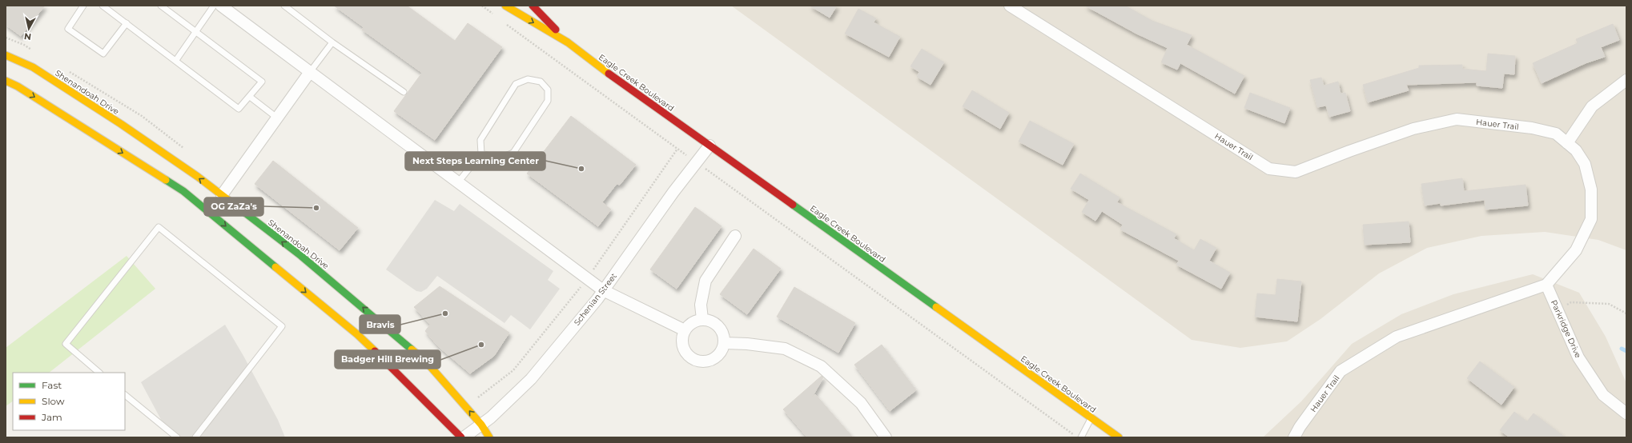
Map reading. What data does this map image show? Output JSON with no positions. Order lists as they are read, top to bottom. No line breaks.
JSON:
{"streets":{"street":["Eagle Creek Boulevard","Shenandoah Drive","Hauer Trail","Schenian Street","Parkridge Drive"]},"crossings":[["Eagle Creek Boulevard","Schenian Street"],["Shenandoah Drive","Schenian Street"],["Hauer Trail","Parkridge Drive"]],"places":["Next Steps Learning Center","OG ZaZa's","Bravis","Badger Hill Brewing"],"legend":["Fast","Slow","Jam"],"north":"bottom"}
